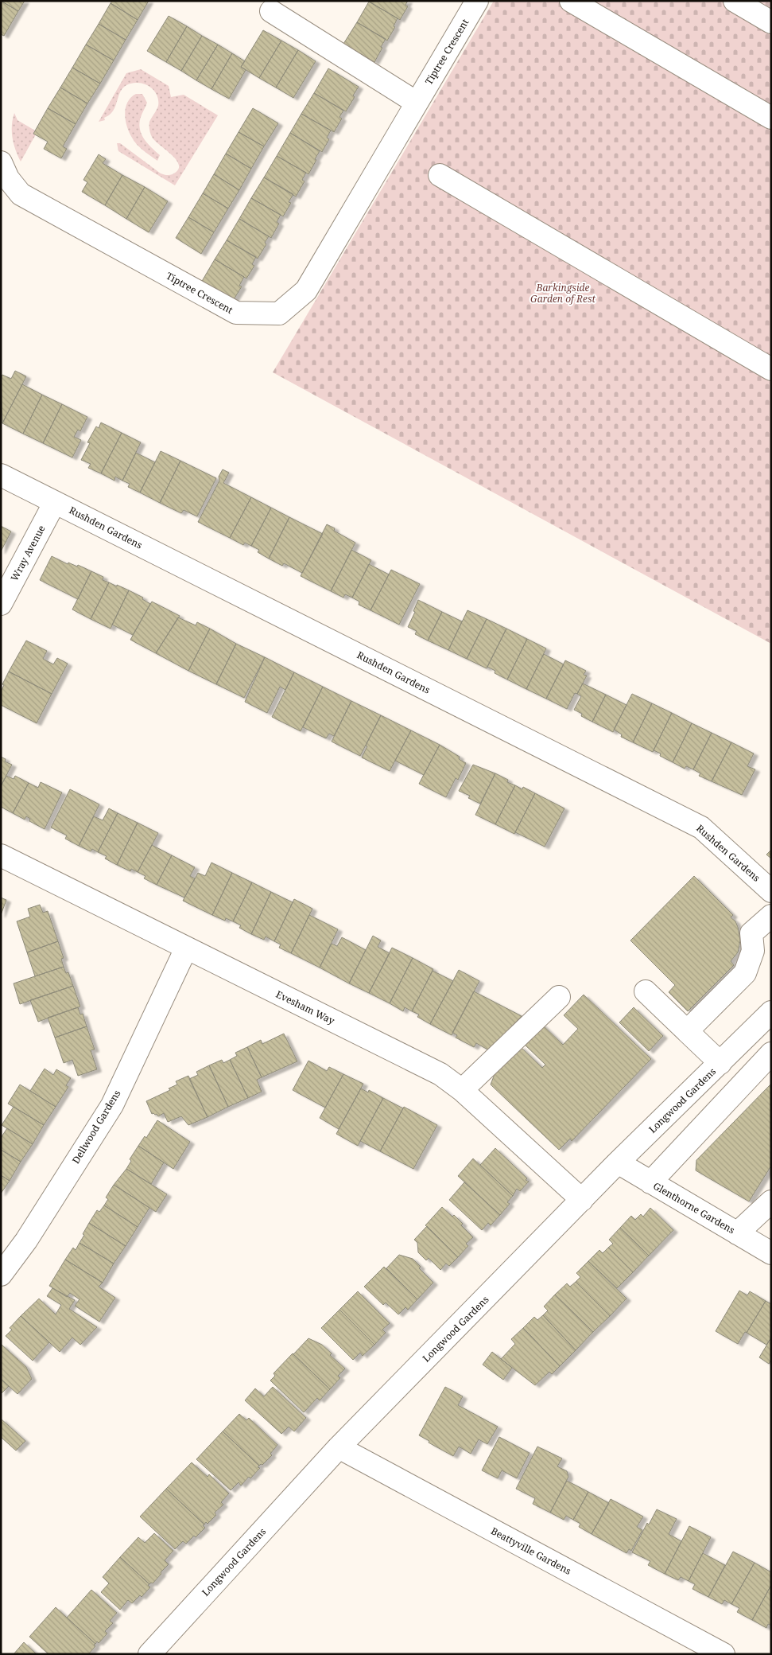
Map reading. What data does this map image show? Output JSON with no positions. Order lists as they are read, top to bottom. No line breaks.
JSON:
{"streets":{"street":["Tiptree Crescent","Rushden Gardens","Wray Avenue","Evesham Way","Longwood Gardens","Dellwood Gardens","Glenthorne Gardens","Beattyville Gardens"]},"crossings":[["Rushden Gardens","Wray Avenue"],["Evesham Way","Longwood Gardens"],["Evesham Way","Dellwood Gardens"],["Longwood Gardens","Glenthorne Gardens"],["Longwood Gardens","Beattyville Gardens"]],"parks":["Barkingside Garden of Rest"]}
